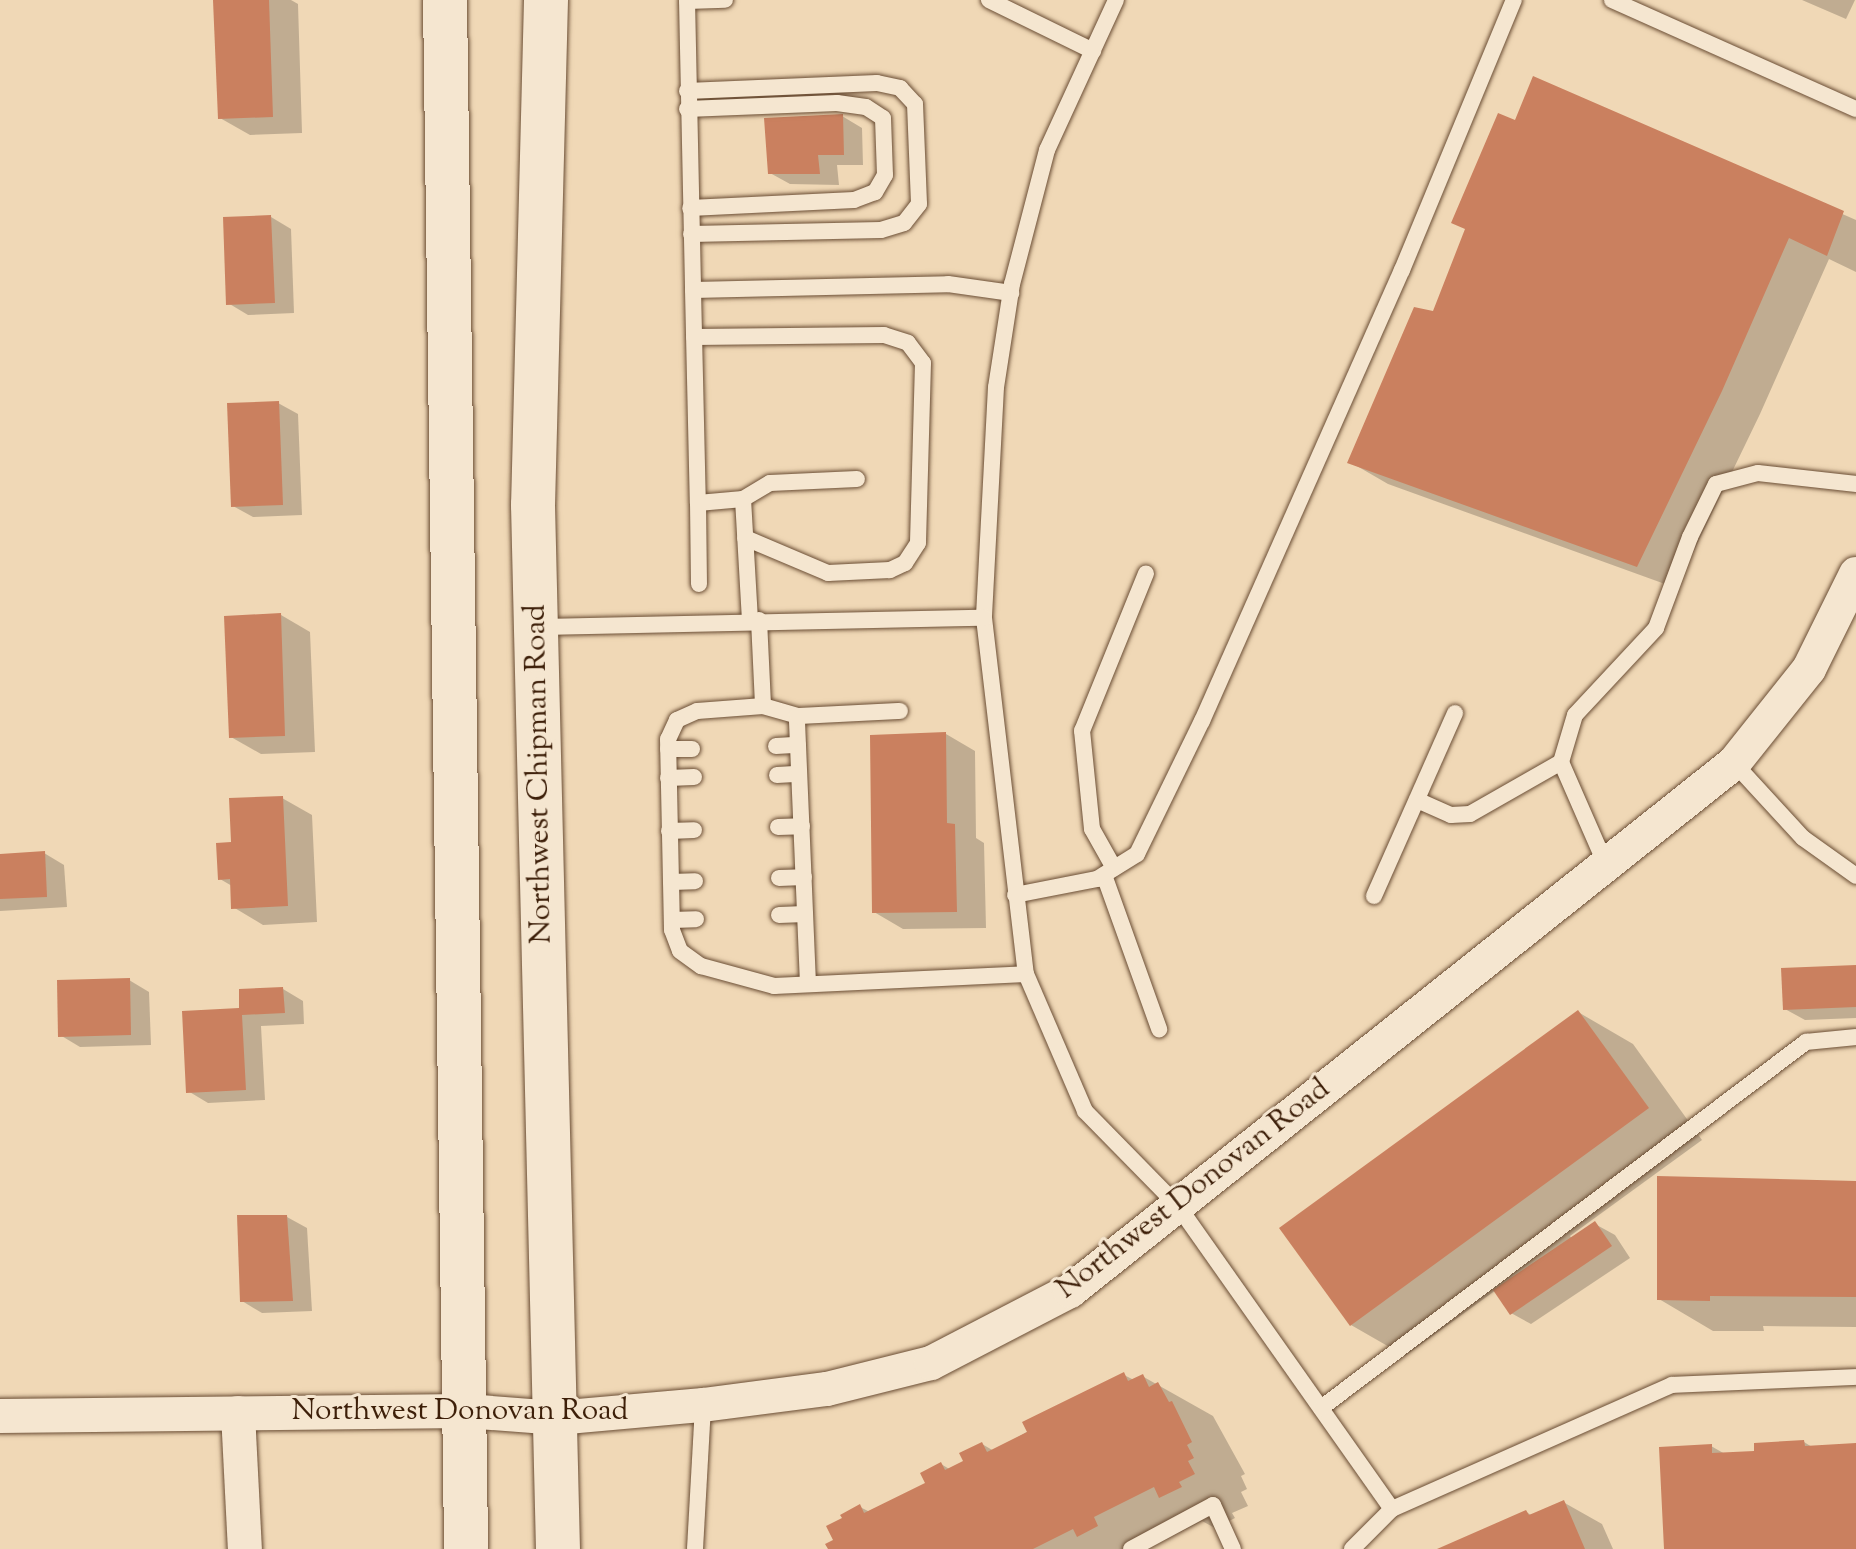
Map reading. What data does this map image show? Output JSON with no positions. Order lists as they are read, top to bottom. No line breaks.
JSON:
{"streets":{"main road":["Northwest Chipman Road"],"street":["Northwest Donovan Road"]},"crossings":[["Northwest Chipman Road","Northwest Donovan Road"]]}
